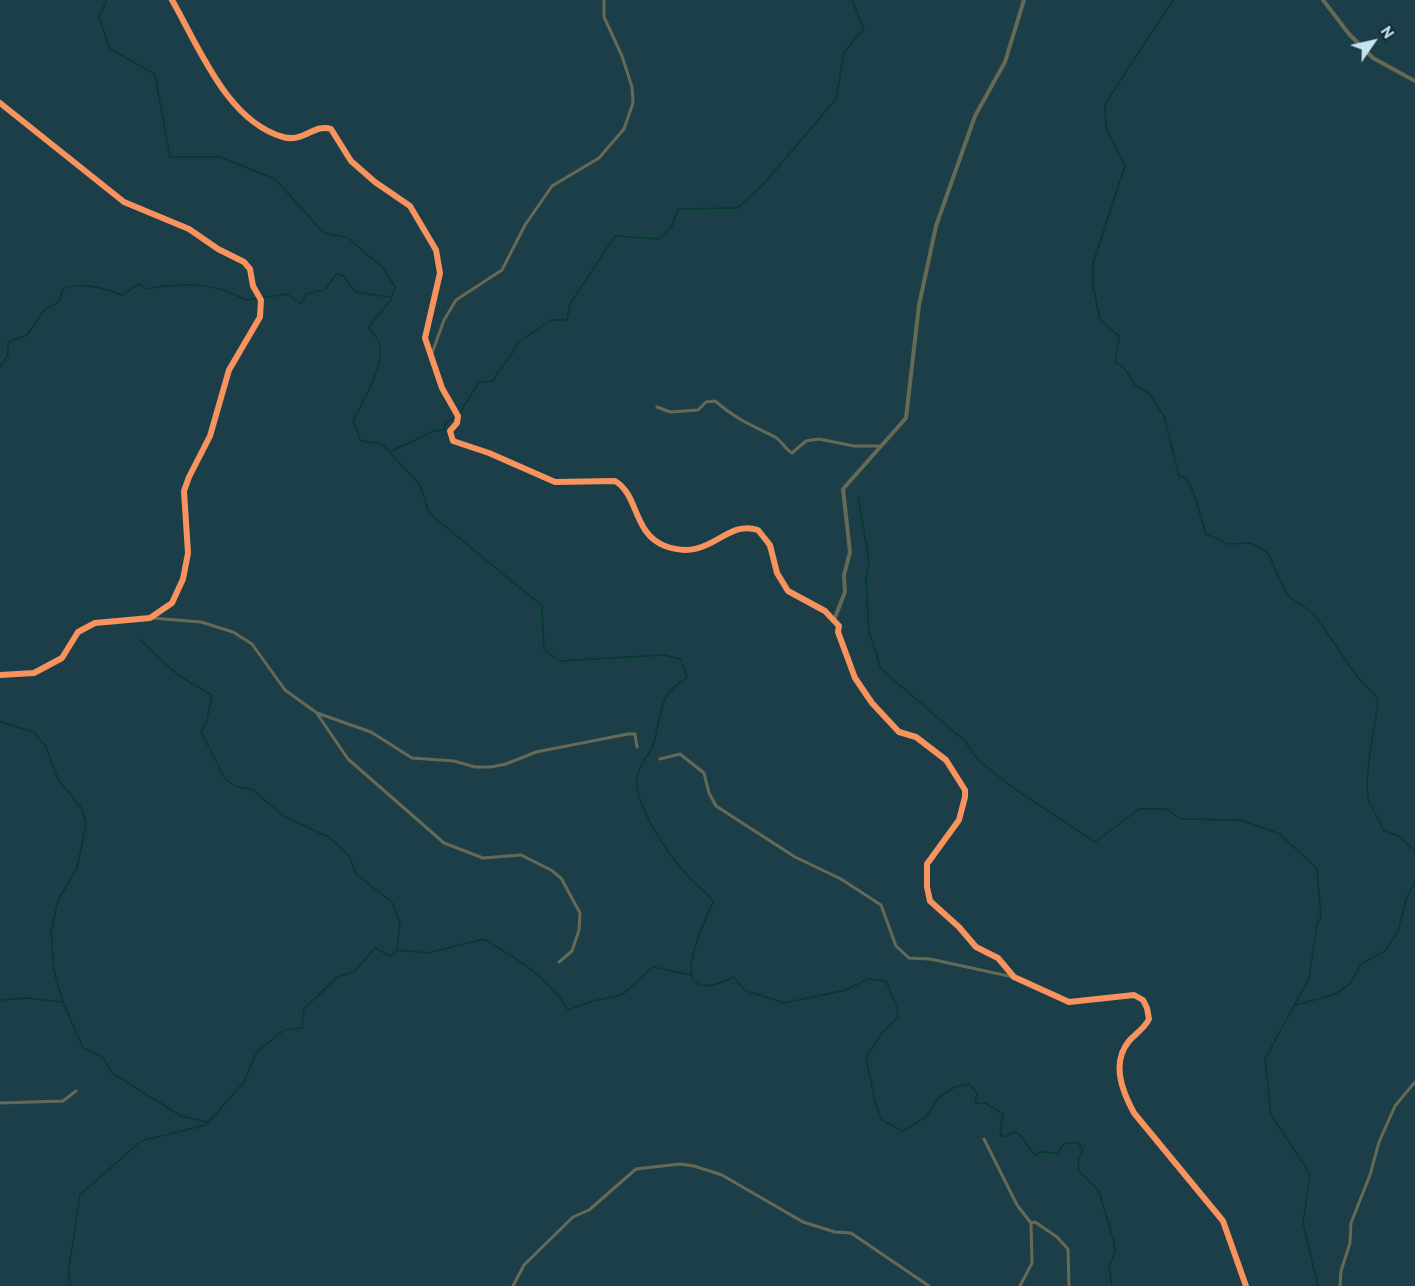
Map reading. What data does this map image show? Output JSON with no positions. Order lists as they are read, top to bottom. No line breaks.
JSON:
{"north":"top right"}
